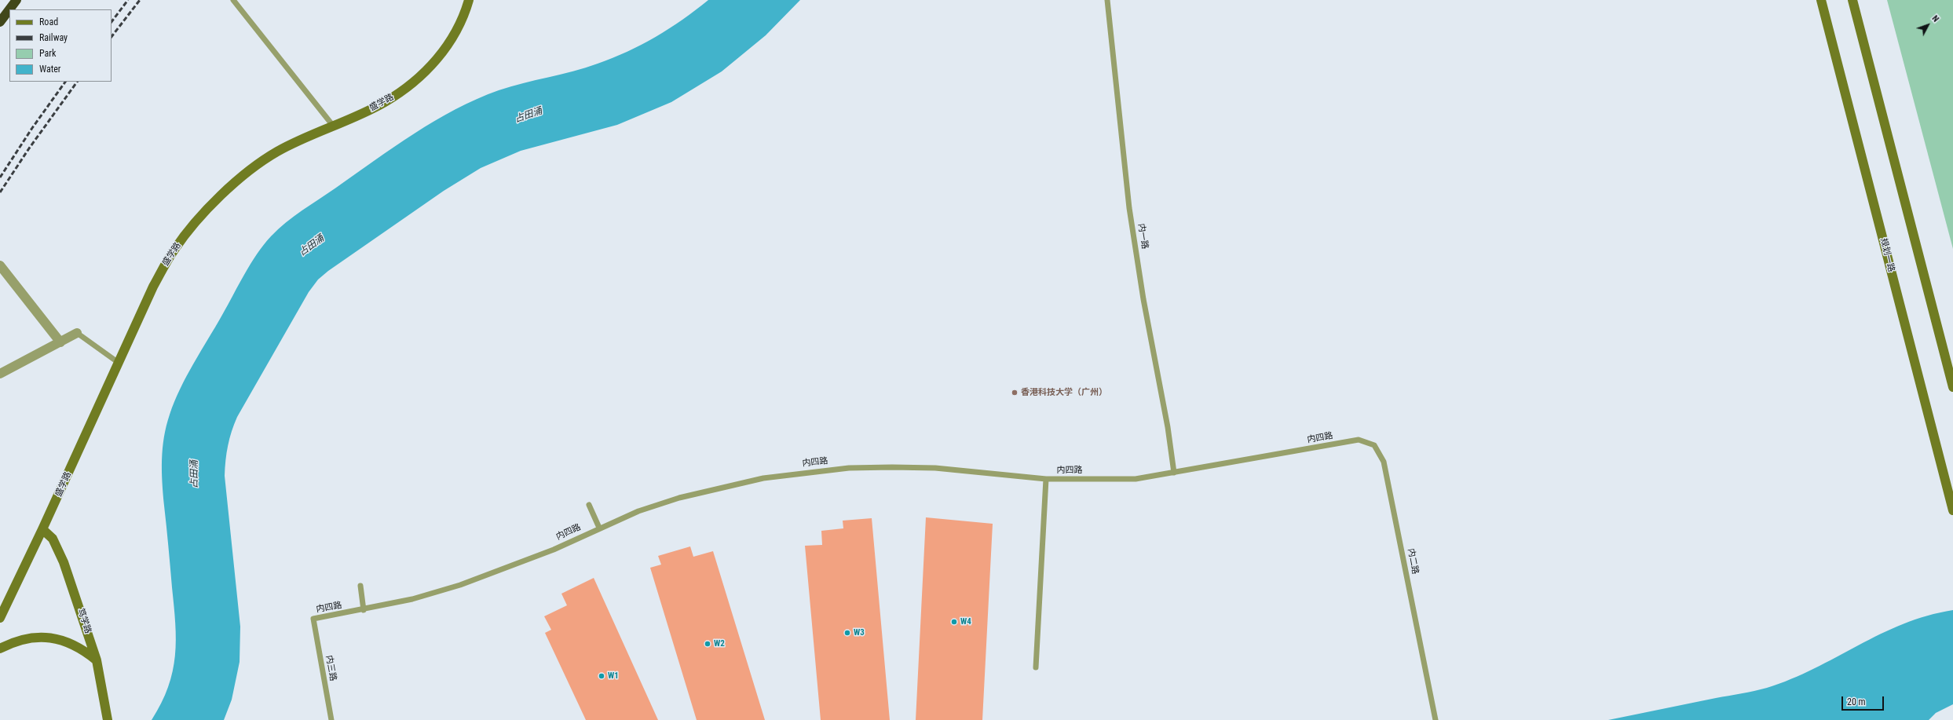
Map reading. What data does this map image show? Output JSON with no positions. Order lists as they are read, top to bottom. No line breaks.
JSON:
{"streets":{"street":["盛学路","规划一路","笃学路"],"lane":["内一路","内四路","内二路","内三路"]},"crossings":[["盛学路","笃学路"],["内一路","内四路"],["内四路","内二路"],["内四路","内三路"]],"water":["占田涌"],"places":["香港科技大学（广州）","W4","W3","W2","W1"],"legend":["Road","Railway","Park","Water"],"scale_bar":"20 m","north":"top right"}
